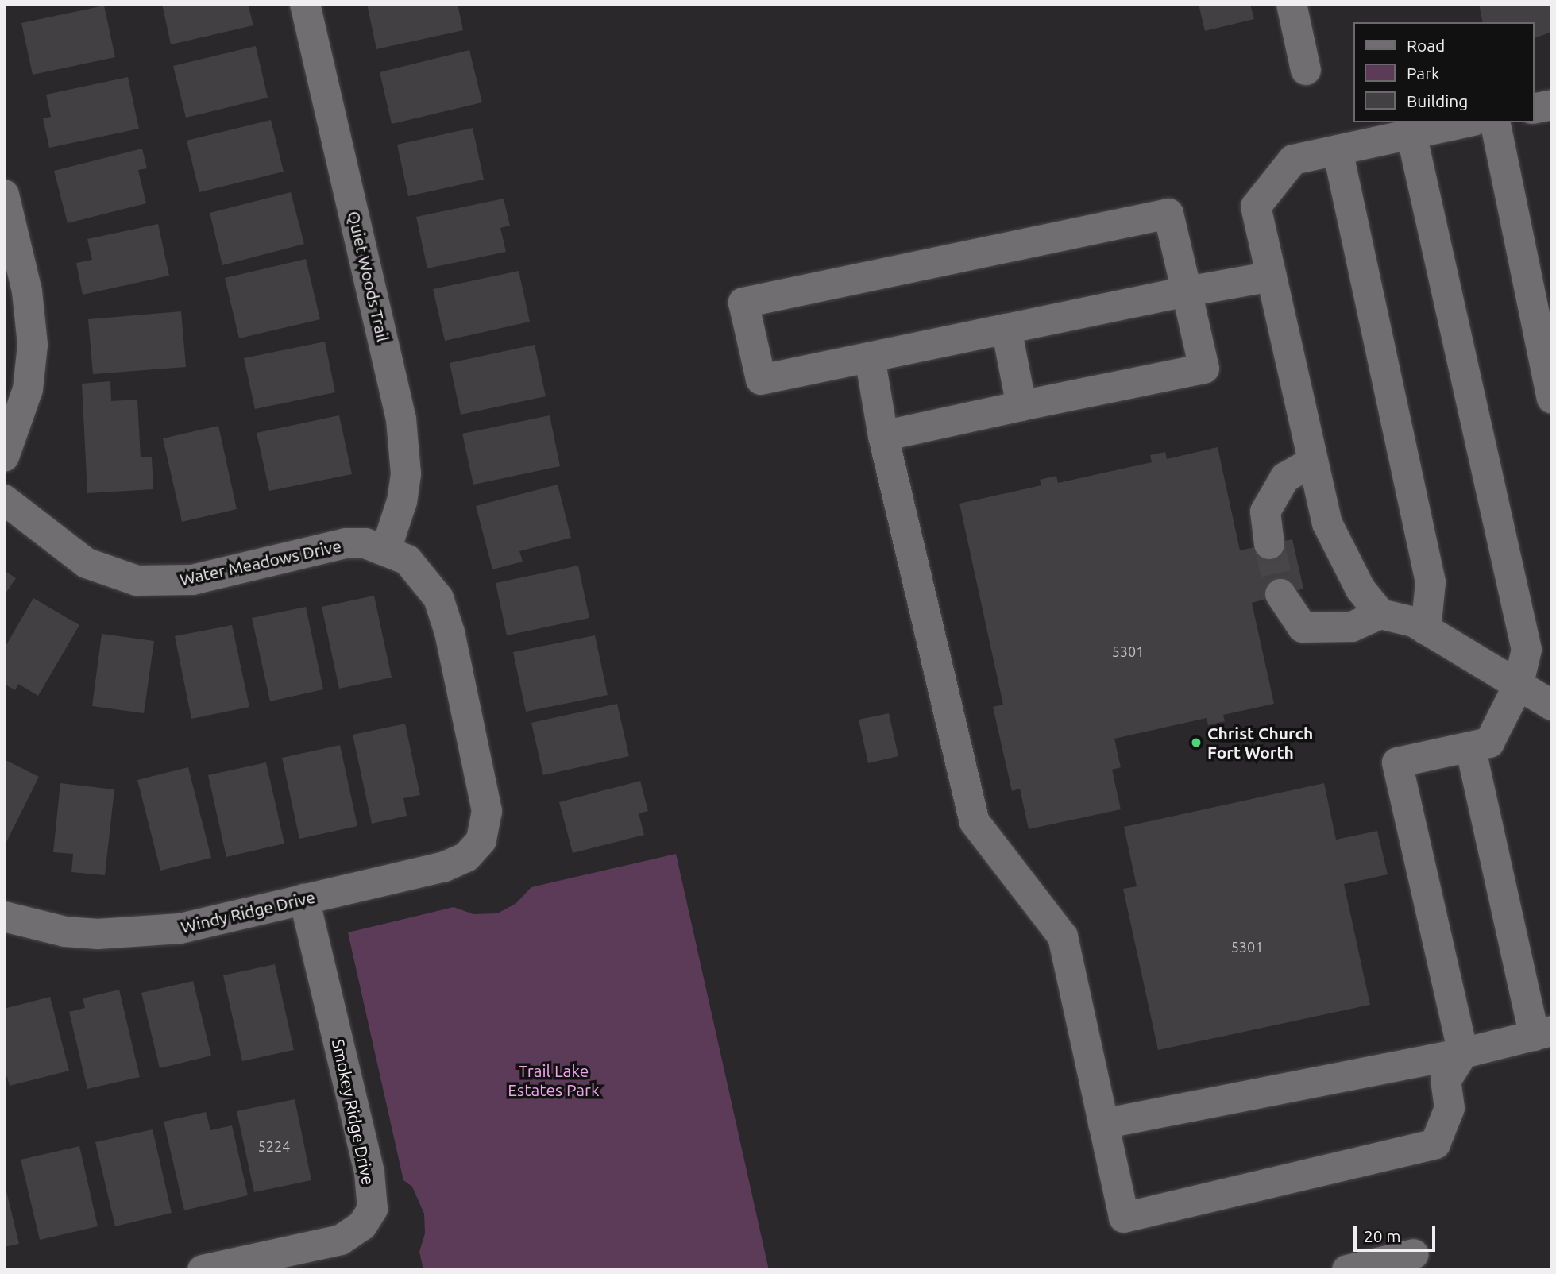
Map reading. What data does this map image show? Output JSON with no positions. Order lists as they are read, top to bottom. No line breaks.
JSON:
{"streets":{"street":["Quiet Woods Trail","Water Meadows Drive","Windy Ridge Drive","Smokey Ridge Drive"]},"crossings":[["Quiet Woods Trail","Water Meadows Drive"],["Water Meadows Drive","Windy Ridge Drive"],["Windy Ridge Drive","Smokey Ridge Drive"]],"parks":["Trail Lake Estates Park"],"places":["Christ Church Fort Worth"],"house_numbers":["5301","5301","5224"],"legend":["Road","Park","Building"],"scale_bar":"20 m"}
